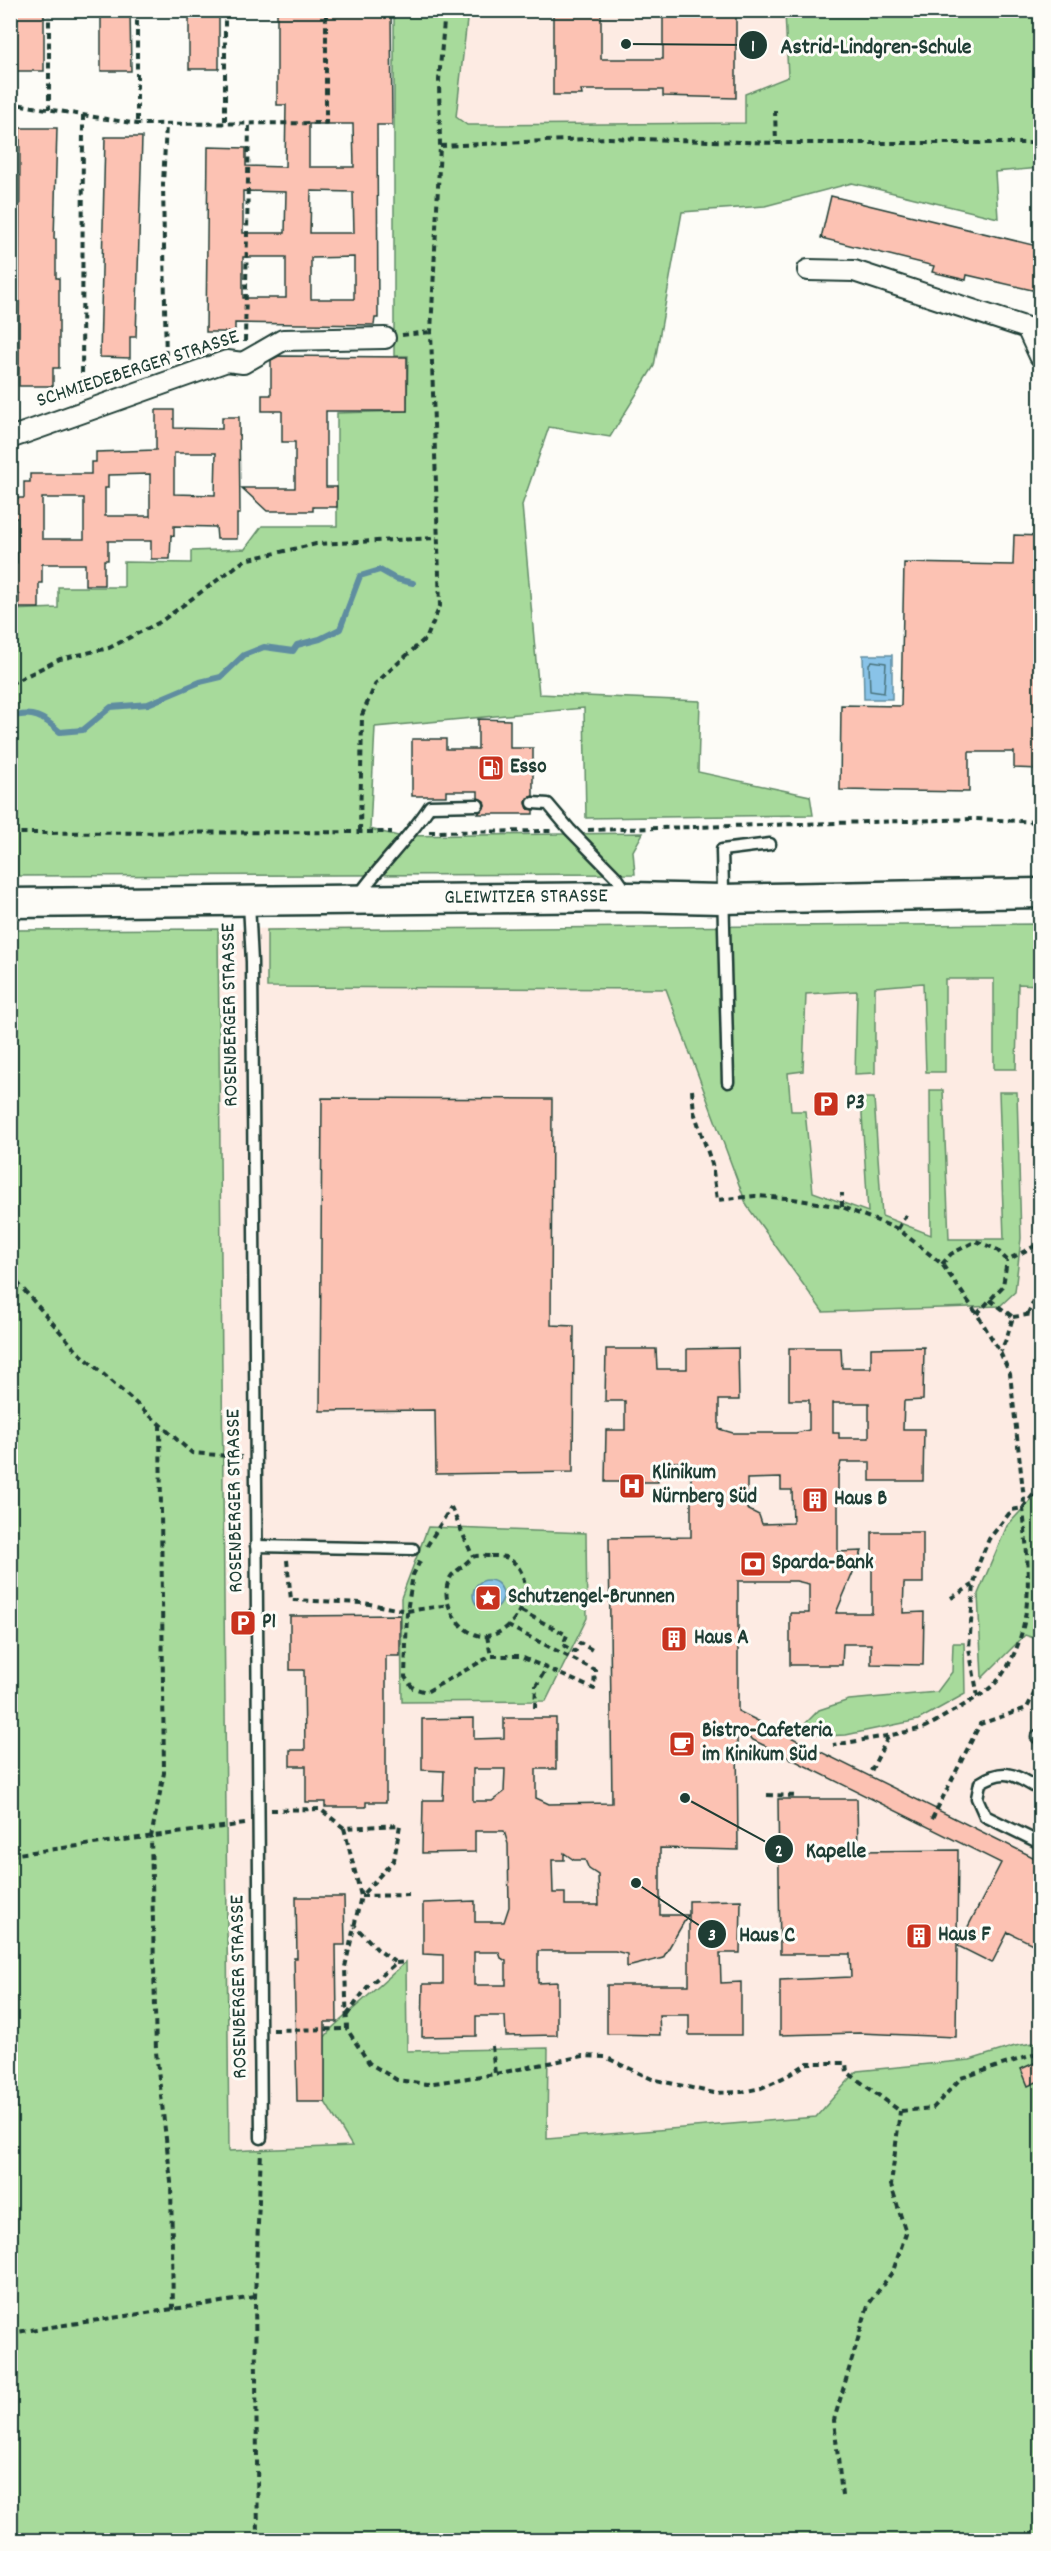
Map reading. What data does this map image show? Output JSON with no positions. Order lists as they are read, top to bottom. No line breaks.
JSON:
{"streets":{"main road":["GLEIWITZER STRASSE"],"street":["SCHMIEDEBERGER STRASSE"],"lane":["ROSENBERGER STRASSE"]},"crossings":[["GLEIWITZER STRASSE","ROSENBERGER STRASSE"]],"places":{"other":["Astrid-Lindgren-Schule","Kapelle","Haus C"],"fuel station":["Esso"],"parking":["P3","P1"],"hospital":["Klinikum Nürnberg Süd"],"building":["Haus B","Haus A","Haus F"],"bank":["Sparda-Bank"],"place":["Schutzengel-Brunnen"],"cafe":["Bistro-Cafeteria im Kinikum Süd"]}}
